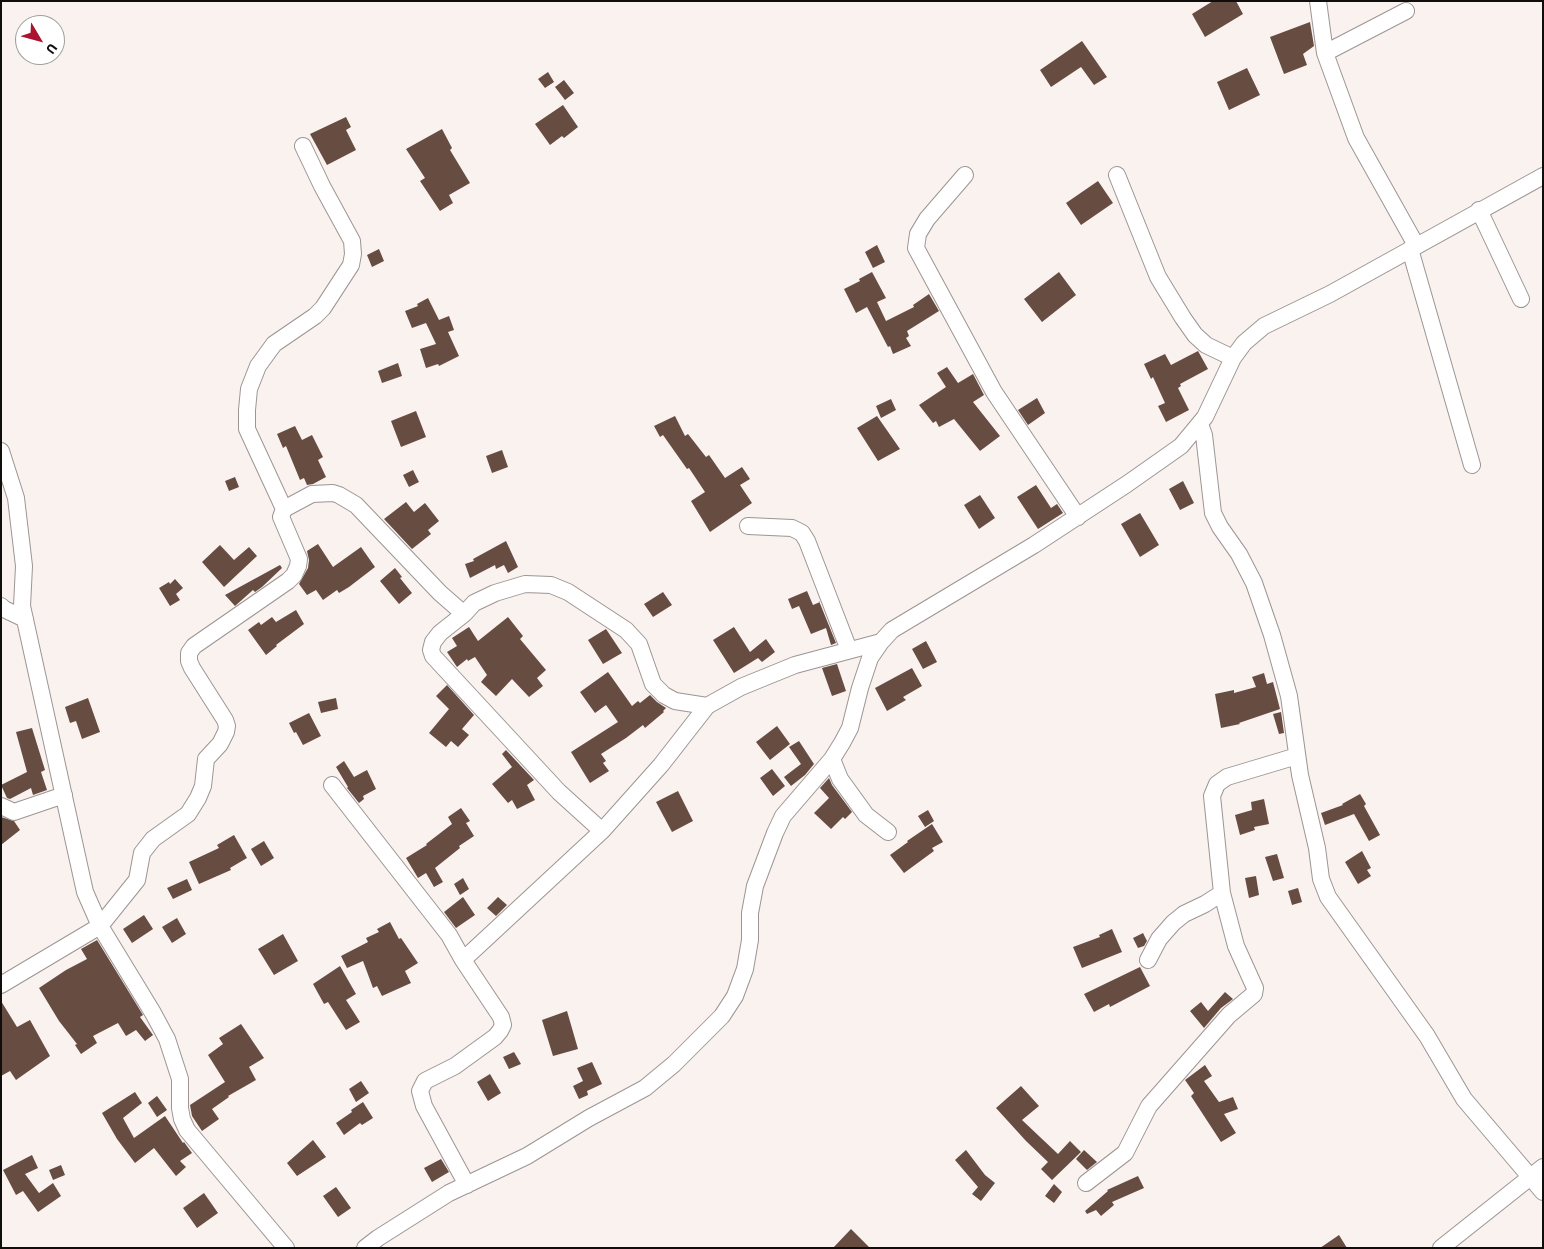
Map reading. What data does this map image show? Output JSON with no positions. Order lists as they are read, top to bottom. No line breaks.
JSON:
{"north":"bottom right"}
